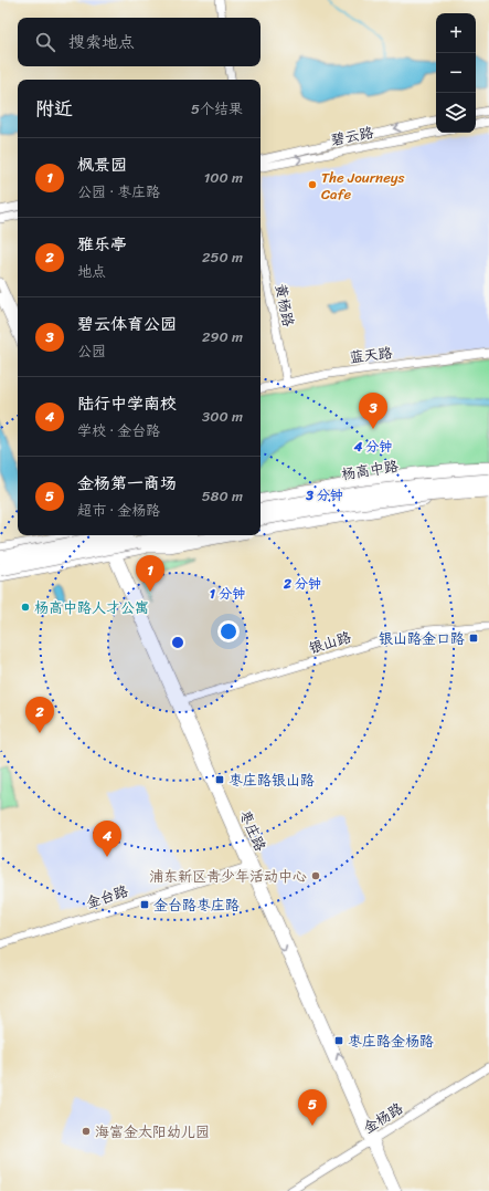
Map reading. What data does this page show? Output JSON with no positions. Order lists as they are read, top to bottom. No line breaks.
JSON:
{"streets":{"highway":["杨高中路"],"street":["碧云路","黄杨路","蓝天路","银山路","枣庄路","金台路","金杨路"]},"crossings":[["黄杨路","蓝天路"],["银山路","枣庄路"],["枣庄路","金台路"],["枣庄路","金杨路"]],"places":{"other":["The Journeys Cafe","杨高中路人才公寓","浦东新区青少年活动中心","海富金太阳幼儿园"],"transit":["银山路金口路","枣庄路银山路","金台路枣庄路","枣庄路金杨路"]},"page":{"map_buttons":["+","−"],"search":"搜索地点","heading":["附近","5个结果"],"list":[{"mark":"1","name":"枫景园","note":"公园 · 枣庄路","value":"100 m"},{"mark":"2","name":"雅乐亭","note":"地点","value":"250 m"},{"mark":"3","name":"碧云体育公园","note":"公园","value":"290 m"},{"mark":"4","name":"陆行中学南校","note":"学校 · 金台路","value":"300 m"},{"mark":"5","name":"金杨第一商场","note":"超市 · 金杨路","value":"580 m"}],"pins":["3","1","2","4","5"]},"rings":["4 分钟","3 分钟","2 分钟","1 分钟"]}
